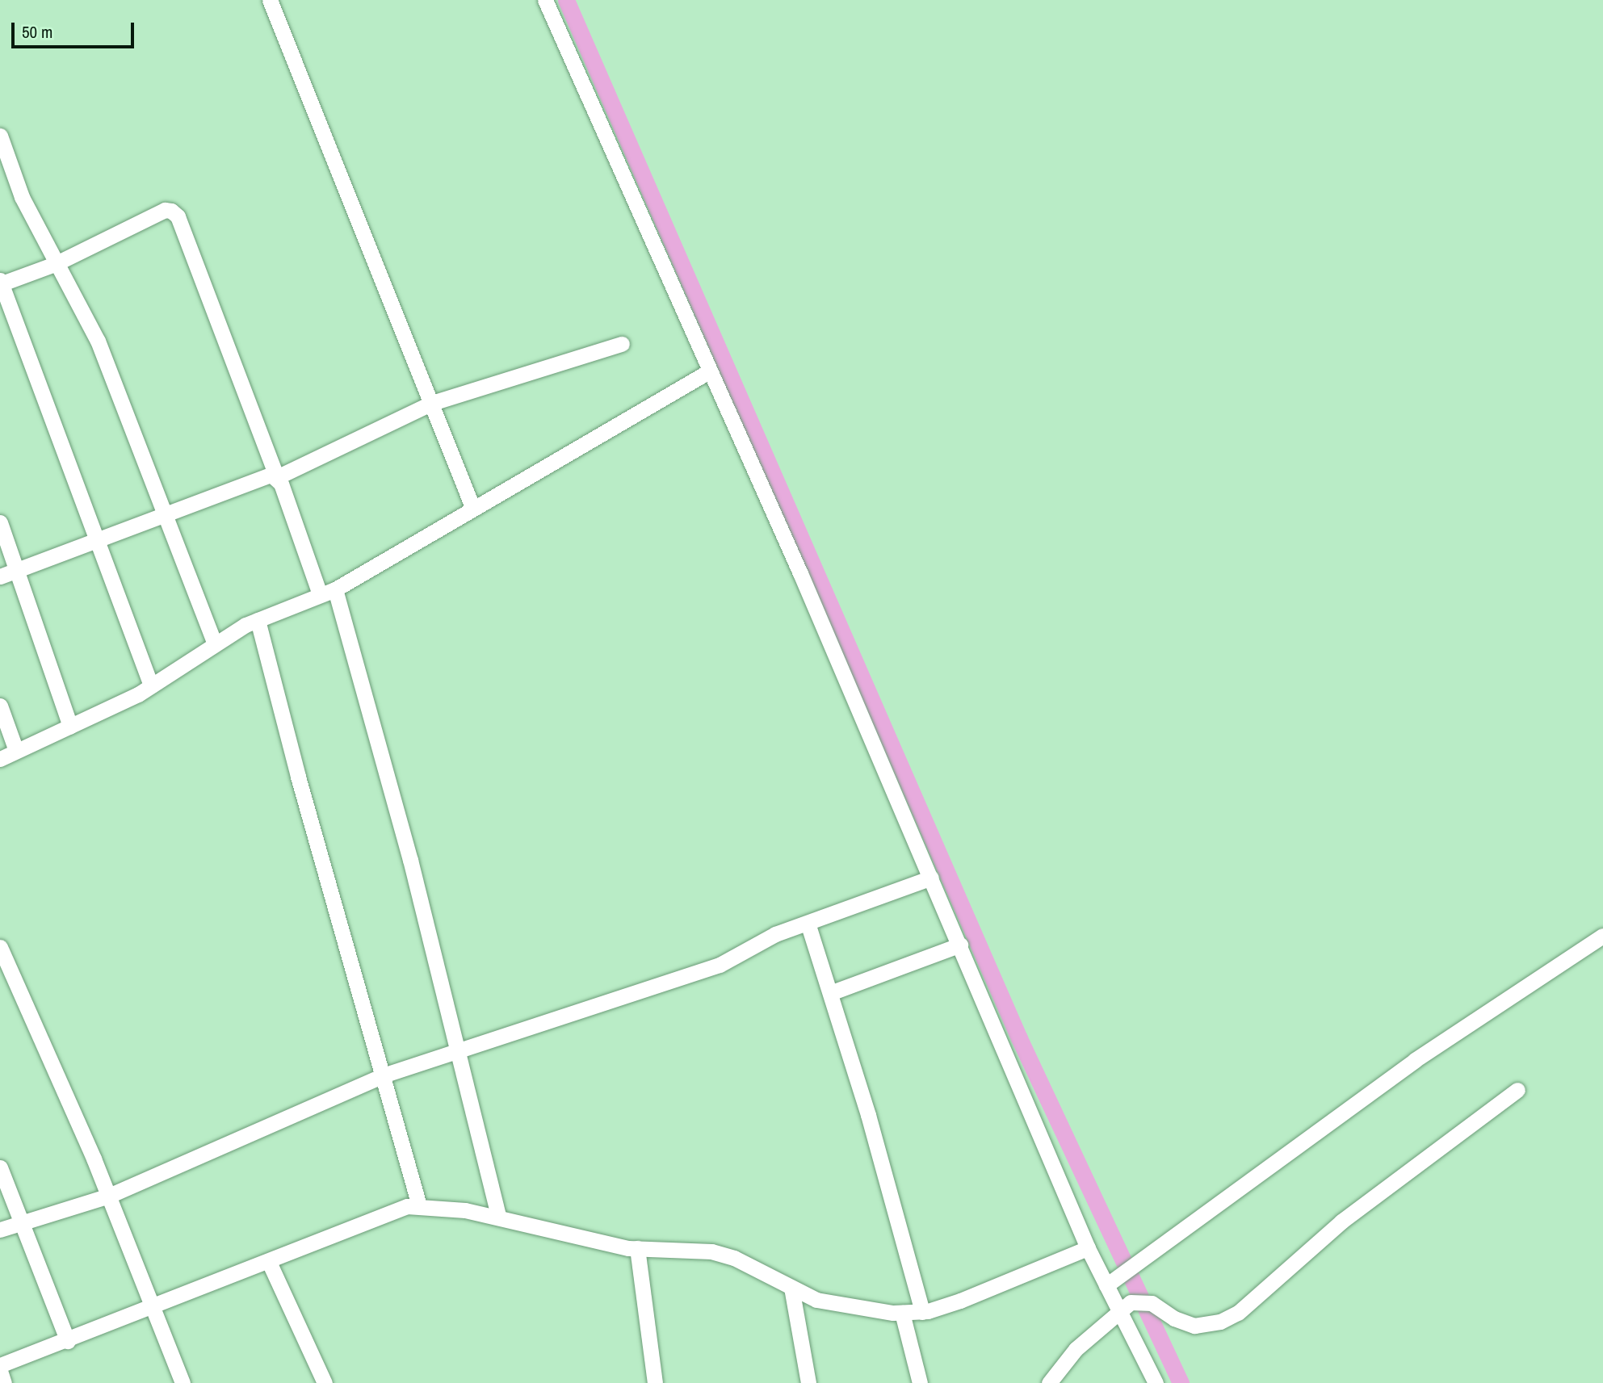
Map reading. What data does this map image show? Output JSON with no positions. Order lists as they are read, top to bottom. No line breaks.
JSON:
{"scale_bar":"50 m"}
